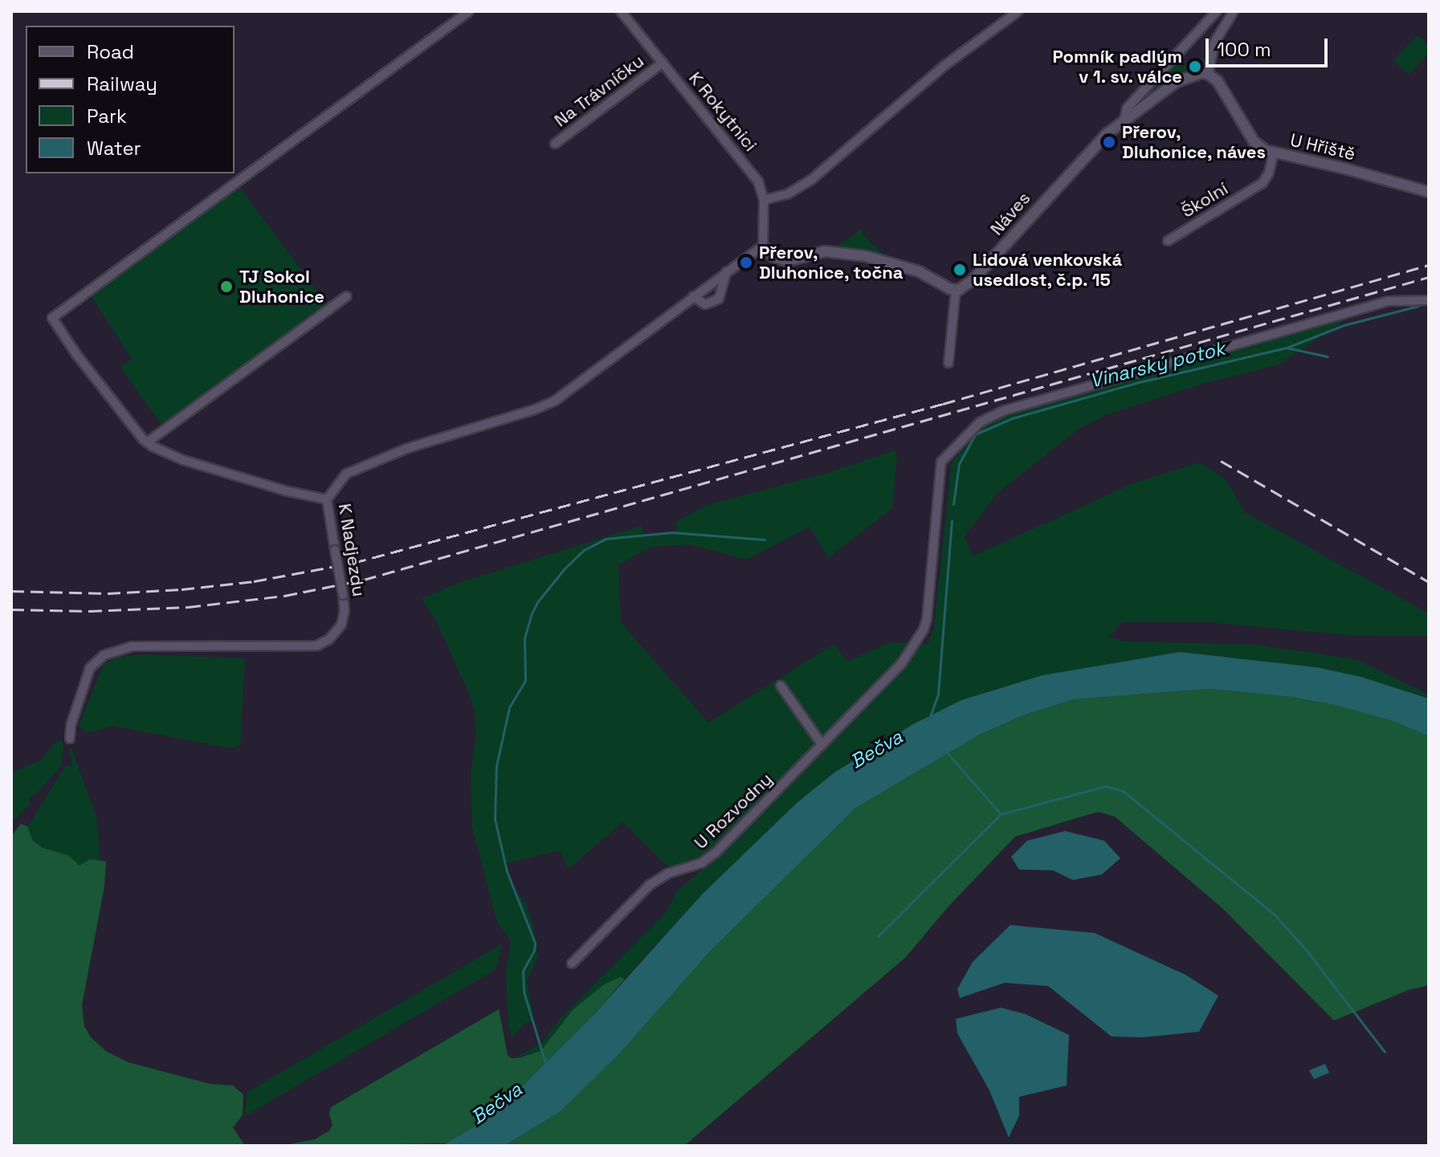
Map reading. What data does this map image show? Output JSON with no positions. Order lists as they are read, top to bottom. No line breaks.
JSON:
{"streets":{"street":["Na Trávníčku","K Rokytnici","U Hřiště","Školní","Náves","K Nadjezdu","U Rozvodny"]},"crossings":[["Na Trávníčku","K Rokytnici"],["K Rokytnici","K Nadjezdu"],["U Hřiště","Školní"],["U Hřiště","Náves"]],"water":["Vinarský potok","Bečva"],"places":["Pomník padlým v 1. sv. válce","Přerov, Dluhonice, náves","Přerov, Dluhonice, točna","Lidová venkovská usedlost, č.p. 15","TJ Sokol Dluhonice"],"legend":["Road","Railway","Park","Water"],"scale_bar":"100 m"}
